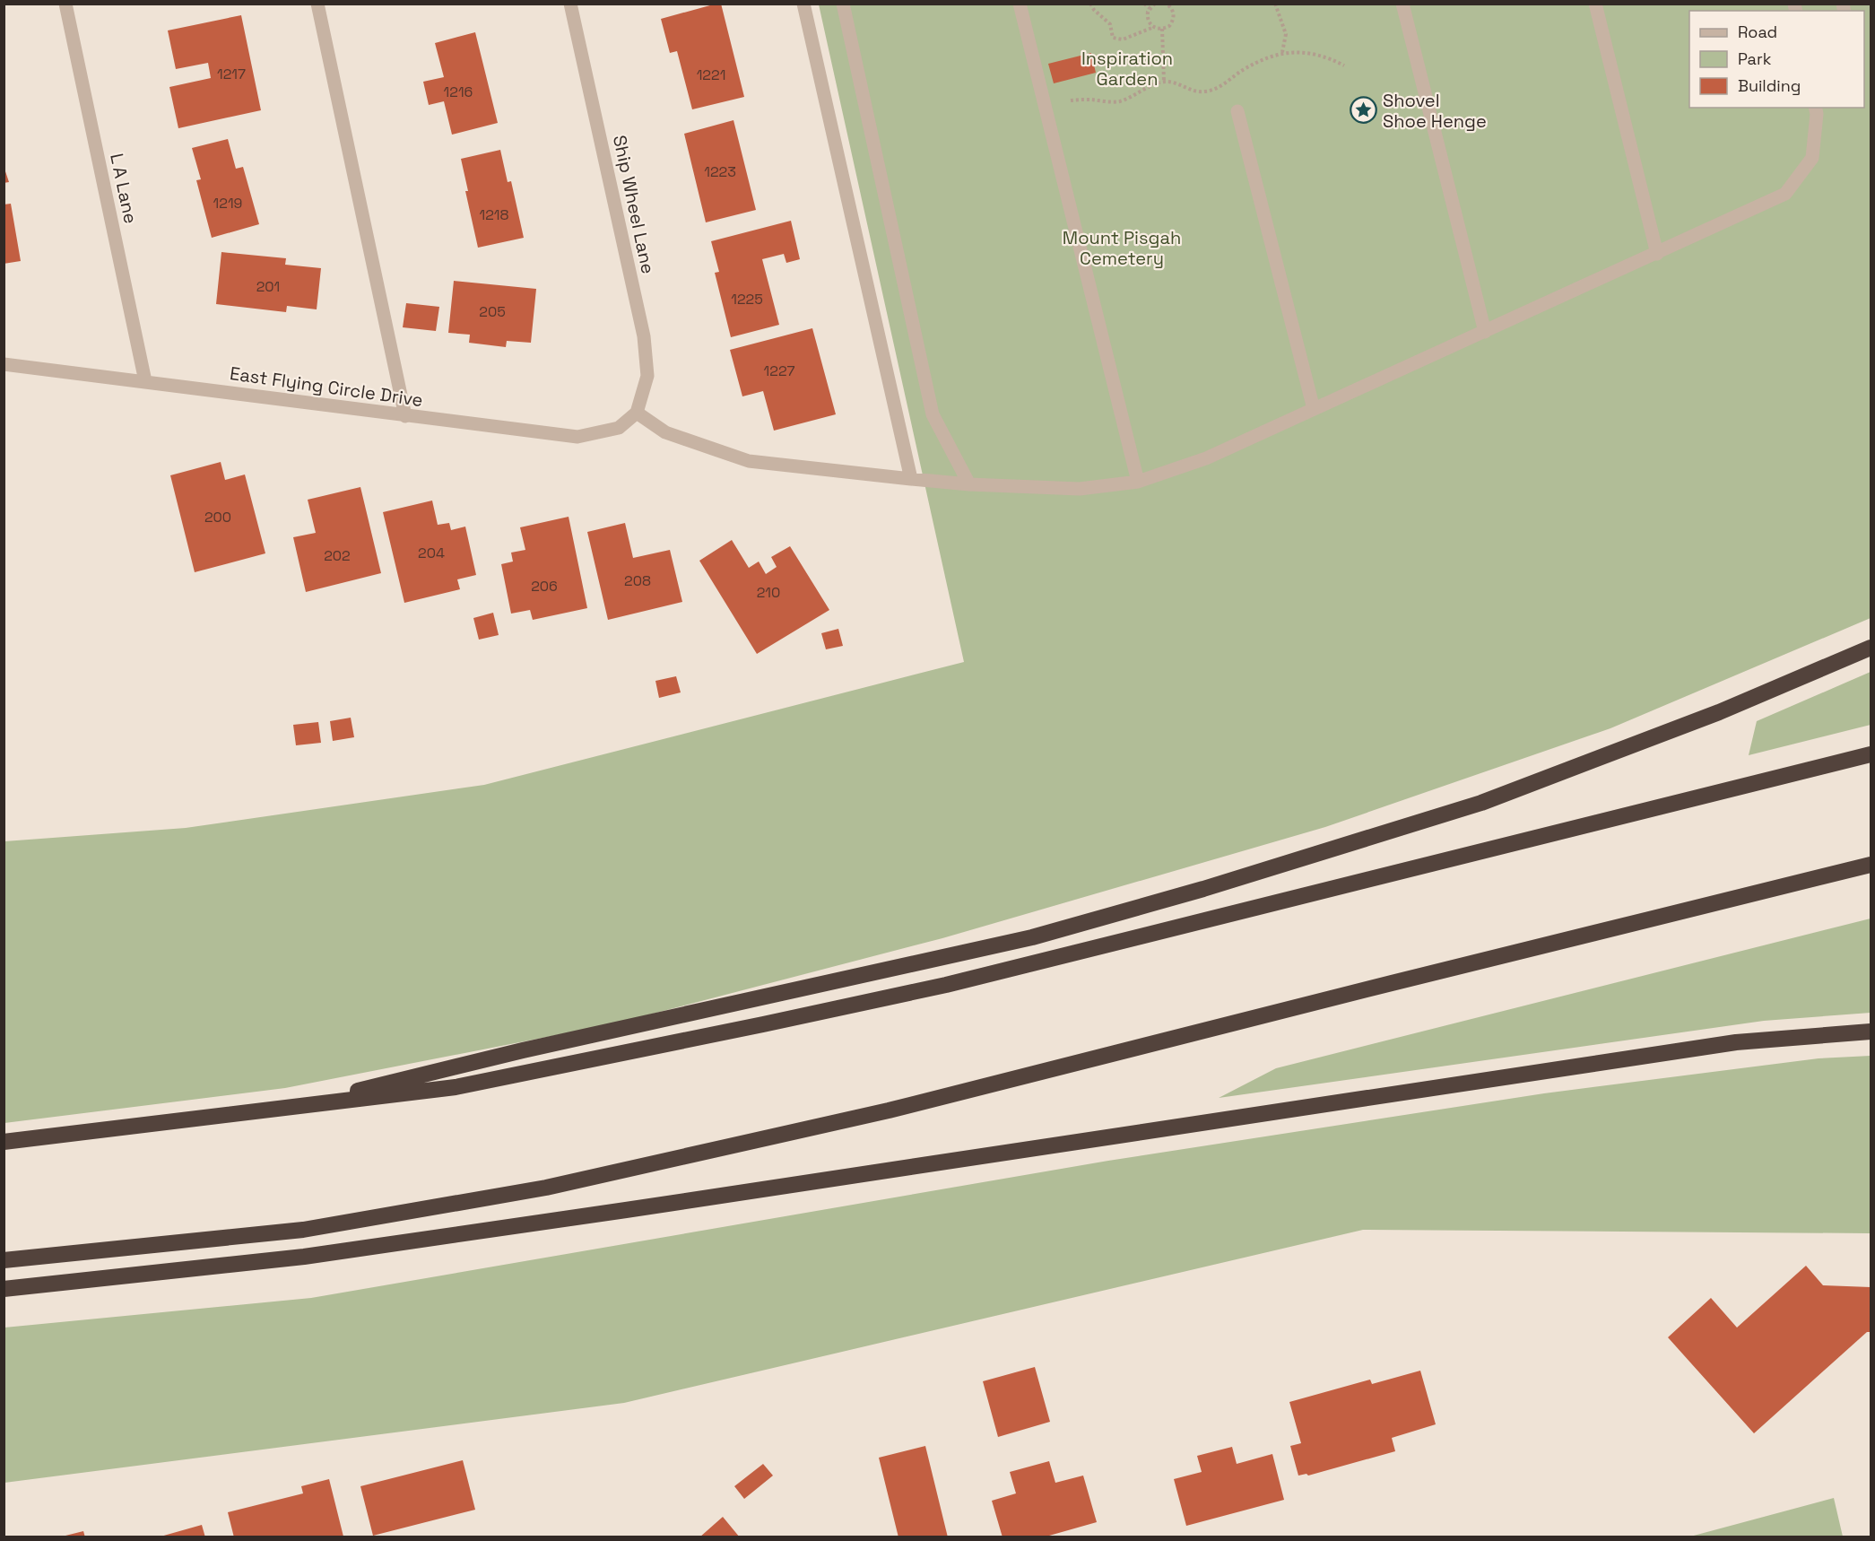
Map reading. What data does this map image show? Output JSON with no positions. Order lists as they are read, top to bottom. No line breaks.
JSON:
{"streets":{"street":["L A Lane","Ship Wheel Lane","East Flying Circle Drive"]},"crossings":[["L A Lane","East Flying Circle Drive"],["Ship Wheel Lane","East Flying Circle Drive"]],"parks":["Inspiration Garden","Mount Pisgah Cemetery"],"places":{"place":["Shovel Shoe Henge"]},"house_numbers":["1217","1221","1216","1223","1219","1218","201","1225","205","1227","200","204","202","208","206","210"],"legend":["Road","Park","Building"]}
